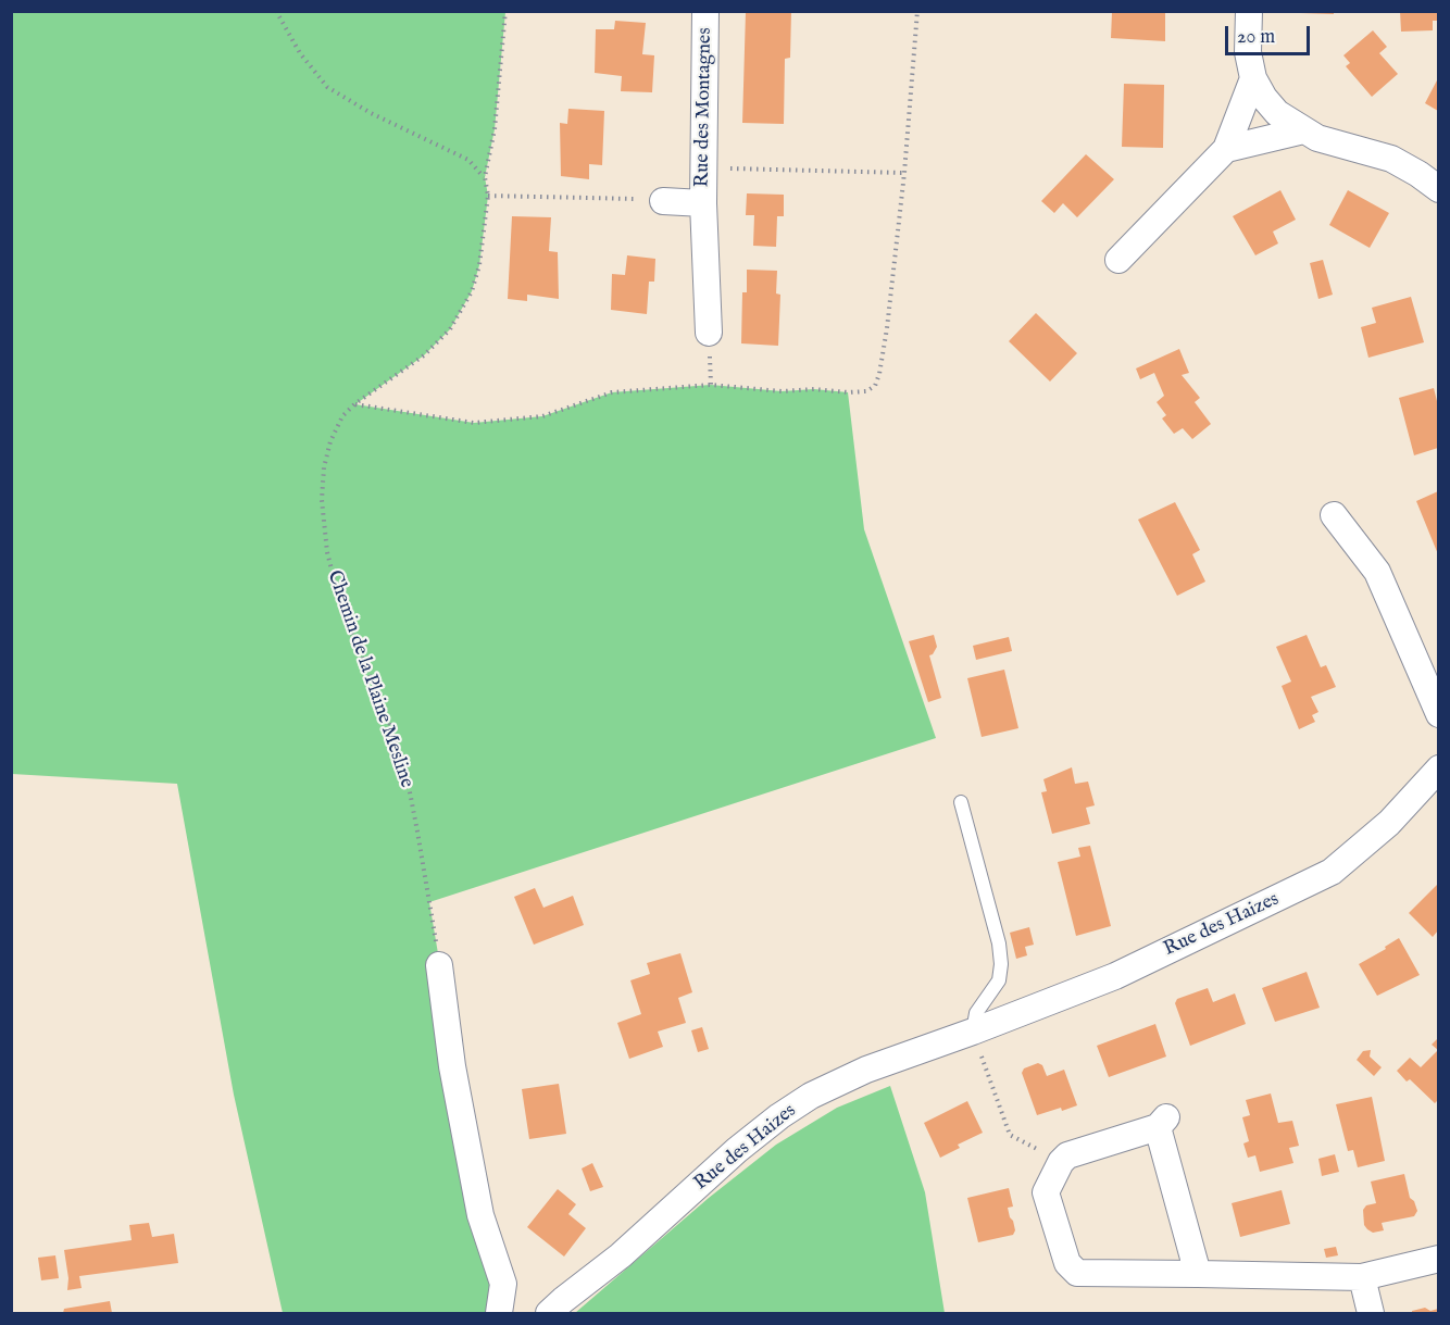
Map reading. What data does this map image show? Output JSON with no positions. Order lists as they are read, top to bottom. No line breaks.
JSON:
{"streets":{"street":["Rue des Montagnes","Rue des Haizes"],"path":["Chemin de la Plaine Mesline"]},"scale_bar":"20 m"}
